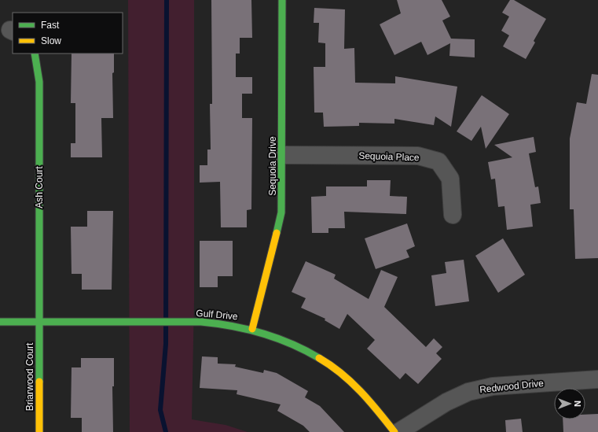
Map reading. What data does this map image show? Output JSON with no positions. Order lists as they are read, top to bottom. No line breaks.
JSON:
{"streets":{"street":["Sequoia Place","Sequoia Drive","Ash Court","Gulf Drive","Briarwood Court","Redwood Drive"]},"crossings":[["Sequoia Place","Sequoia Drive"],["Sequoia Drive","Gulf Drive"],["Ash Court","Gulf Drive"],["Ash Court","Briarwood Court"],["Gulf Drive","Briarwood Court"]],"legend":["Fast","Slow"],"north":"right"}
